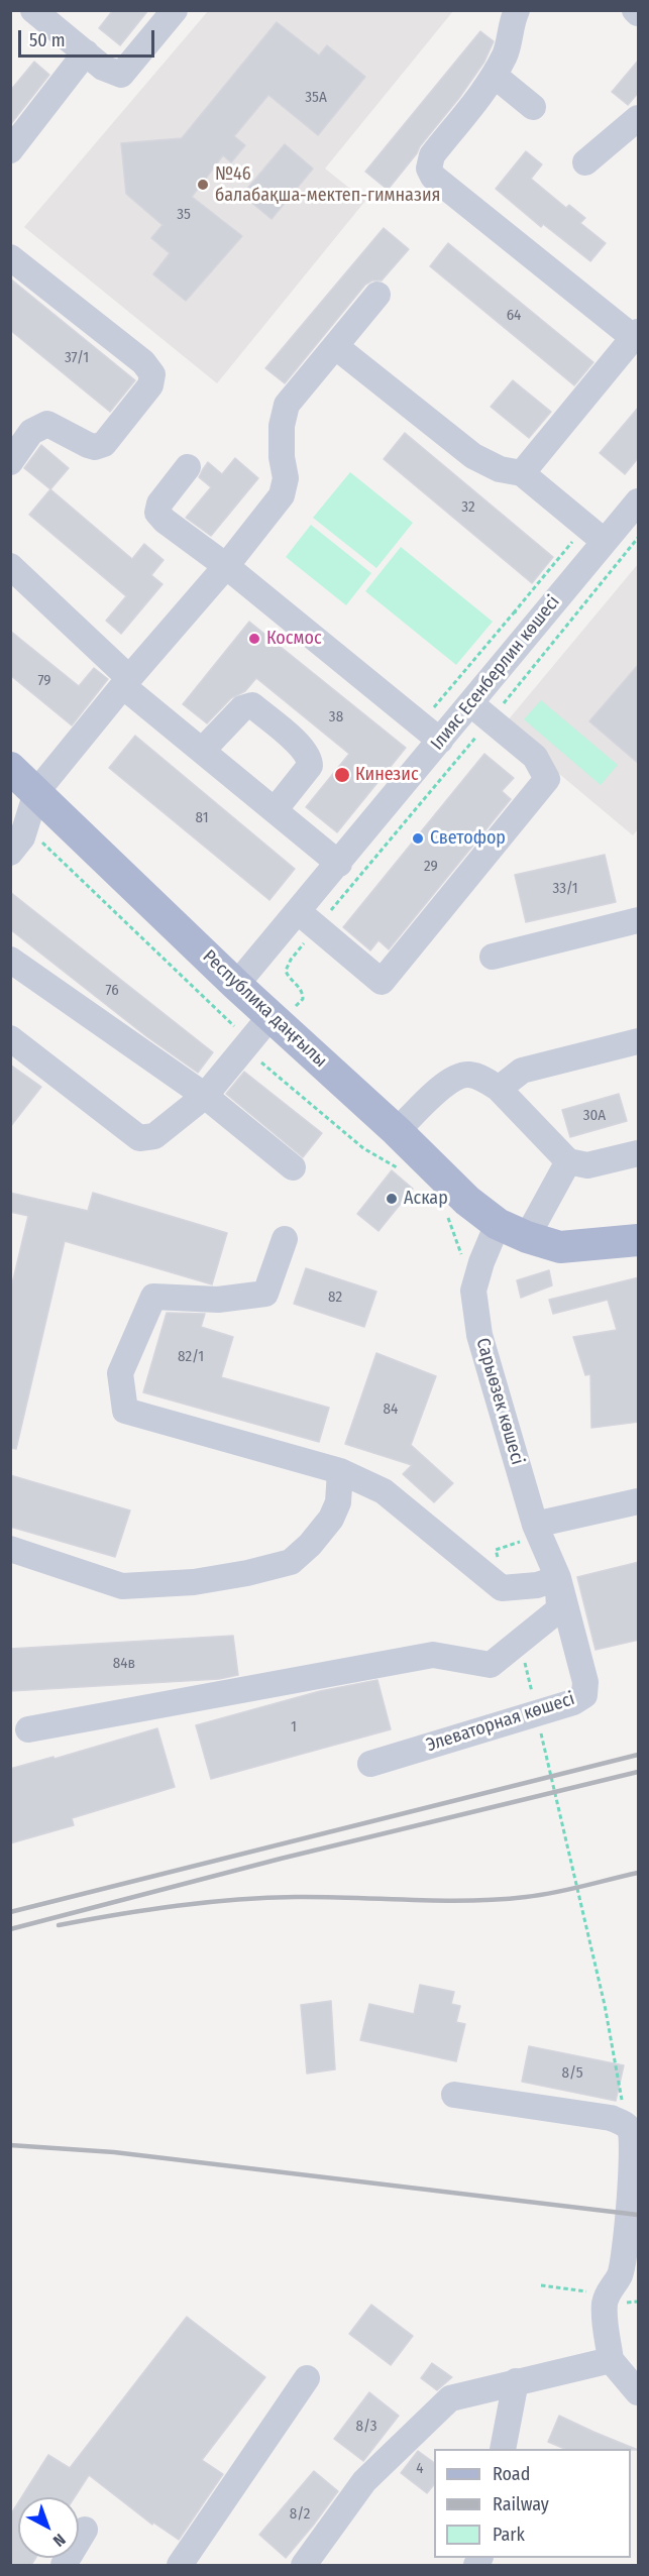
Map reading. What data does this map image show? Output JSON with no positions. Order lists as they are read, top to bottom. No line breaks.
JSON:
{"streets":{"main road":["Республика даңғылы"],"street":["Ілияс Есенберлин көшесі","Сарыөзек көшесі","Элеваторная көшесі"]},"crossings":[["Ілияс Есенберлин көшесі","Республика даңғылы"],["Республика даңғылы","Сарыөзек көшесі"],["Сарыөзек көшесі","Элеваторная көшесі"]],"places":["№46 балабақша-мектеп-гимназия","Космос","Кинезис","Светофор","Аскар"],"house_numbers":["35А","35","64","37/1","32","79","38","81","29","33/1","76","30А","82","82/1","84","84в","1","8/5","8/3","4","8/2"],"legend":["Road","Railway","Park"],"scale_bar":"50 m","north":"bottom right"}
